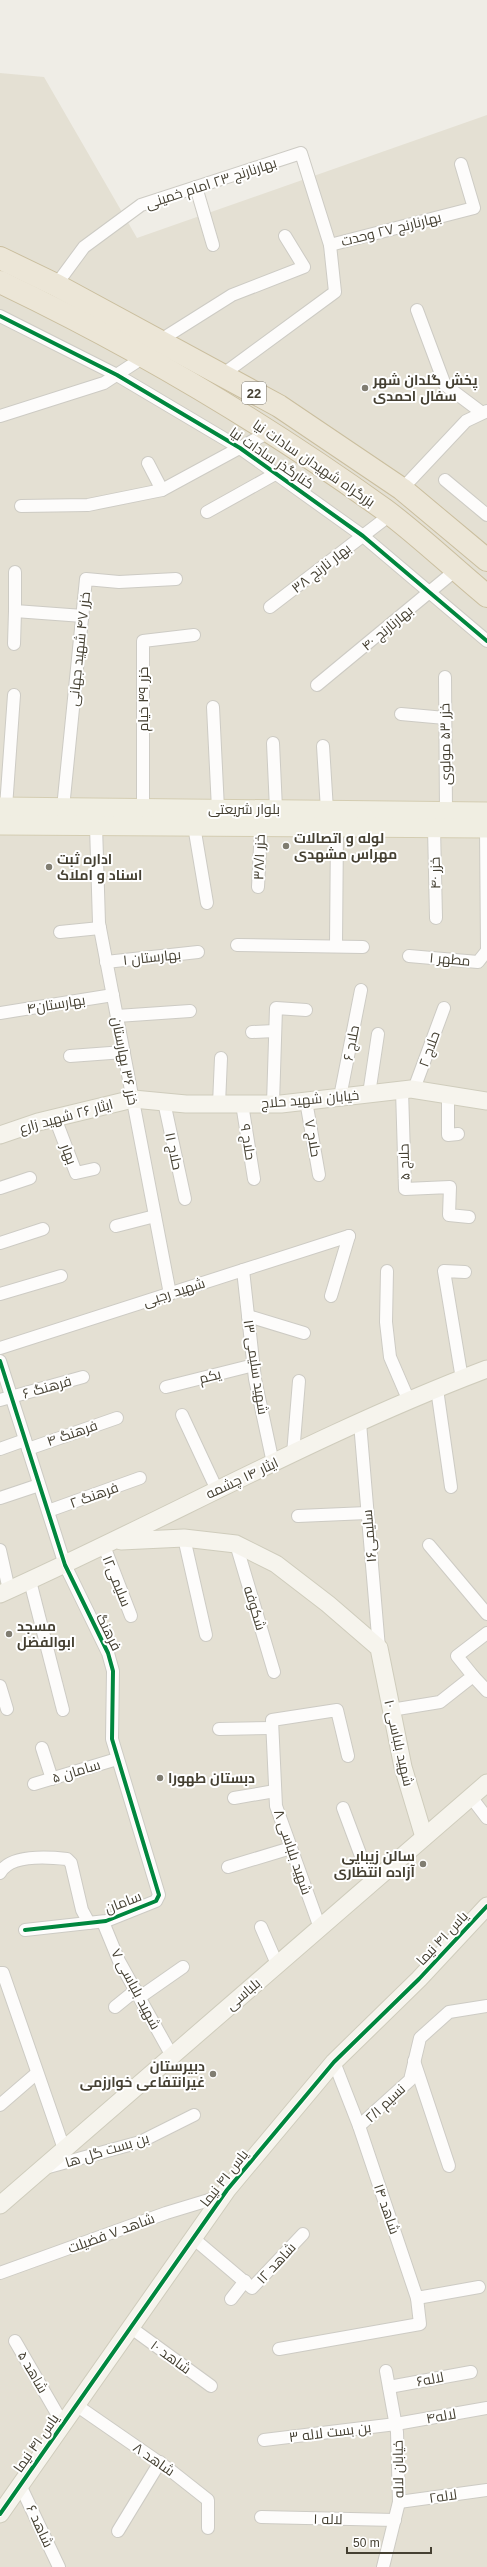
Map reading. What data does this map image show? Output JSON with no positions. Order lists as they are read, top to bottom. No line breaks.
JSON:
{"streets":{"highway":["22","بزرگراه شهیدان سادات نیا"],"main road":["بلوار شریعتی"],"street":["بهارنارنج ۲۳ امام خمینی","بهارنارنج ۲۷ وحدت","کنارگذر سادات نیا","بهار نارنج ۳۸","بهارنارنج ۴۰","خزر ۴۷ شهید جهانی","خزر ۴۹ خیام","خزر ۵۳ مولوی","خزر ۳۸/۱","خزر ۴۰","بهارستان ۱","مطهر ۱","بهارستان۴","حلاج ۶","حلاج ۲","خزر ۳۶ بهارستان","خیابان شهید حلاج","ایثار ۲۶ شهید زارع","حلاج ۷","حلاج ۹","حلاج ۱۱","بهار","حلاج ۵","شهید رجبی","شهید سلیمی ۱۳","یکم","فرهنگ ۶","فرهنگ ۴","ایثار ۱۴ چشمه","فرهنگ ۲","سلیمی۱۶","سلیمی۱۲","شکوفه","فرهنگ","شهید بلباسی ١٠","سامان ۵","شهید بلباسی ۸","سامان","یاس ۴۱ نیما","شهید بلباسی ۷","بلباسی","نسیم ۲/۱","بن بست گل ها","شاهد ۱۴","شاهد ۷ فضیلت","شاهد ۱۲","شاهد ۱۰","شاهد ۵","لاله۶","لاله۴","بن بست لاله ۳","شاهد ۸","خیابان لاله","لاله۲","لاله ۱","شاهد ۶"]},"crossings":[["بهارنارنج ۲۳ امام خمینی","بهارنارنج ۲۷ وحدت"],["بهارنارنج ۲۳ امام خمینی","بزرگراه شهیدان سادات نیا"],["بهارنارنج ۲۷ وحدت","بزرگراه شهیدان سادات نیا"],["کنارگذر سادات نیا","بهار نارنج ۳۸"],["کنارگذر سادات نیا","بهارنارنج ۴۰"],["بزرگراه شهیدان سادات نیا","بهار نارنج ۳۸"],["بزرگراه شهیدان سادات نیا","بهارنارنج ۴۰"],["خزر ۴۷ شهید جهانی","بلوار شریعتی"],["خزر ۴۹ خیام","بلوار شریعتی"],["خزر ۵۳ مولوی","بلوار شریعتی"],["بلوار شریعتی","خزر ۳۸/۱"],["بلوار شریعتی","خزر ۴۰"],["بلوار شریعتی","خزر ۳۶ بهارستان"],["بهارستان ۱","خزر ۳۶ بهارستان"],["بهارستان۴","خزر ۳۶ بهارستان"],["حلاج ۶","خیابان شهید حلاج"],["حلاج ۲","خیابان شهید حلاج"],["حلاج ۲","حلاج ۵"],["خزر ۳۶ بهارستان","خیابان شهید حلاج"],["خزر ۳۶ بهارستان","ایثار ۲۶ شهید زارع"],["خزر ۳۶ بهارستان","شهید رجبی"],["خیابان شهید حلاج","ایثار ۲۶ شهید زارع"],["خیابان شهید حلاج","حلاج ۷"],["خیابان شهید حلاج","حلاج ۹"],["خیابان شهید حلاج","حلاج ۱۱"],["خیابان شهید حلاج","حلاج ۵"],["ایثار ۲۶ شهید زارع","بهار"],["شهید رجبی","شهید سلیمی ۱۳"],["شهید سلیمی ۱۳","یکم"],["شهید سلیمی ۱۳","ایثار ۱۴ چشمه"],["فرهنگ ۶","فرهنگ"],["فرهنگ ۴","فرهنگ"],["ایثار ۱۴ چشمه","سلیمی۱۶"],["ایثار ۱۴ چشمه","سلیمی۱۲"],["ایثار ۱۴ چشمه","فرهنگ"],["فرهنگ ۲","فرهنگ"],["سلیمی۱۶","شهید بلباسی ١٠"],["فرهنگ","سامان ۵"],["فرهنگ","سامان"],["شهید بلباسی ١٠","بلباسی"],["شهید بلباسی ۸","بلباسی"],["سامان","شهید بلباسی ۷"],["یاس ۴۱ نیما","شاهد ۱۴"],["یاس ۴۱ نیما","شاهد ۷ فضیلت"],["یاس ۴۱ نیما","شاهد ۱۲"],["یاس ۴۱ نیما","شاهد ۱۰"],["یاس ۴۱ نیما","شاهد ۵"],["یاس ۴۱ نیما","شاهد ۸"],["یاس ۴۱ نیما","شاهد ۶"],["شهید بلباسی ۷","بلباسی"],["بلباسی","بن بست گل ها"],["نسیم ۲/۱","شاهد ۱۴"],["لاله۶","خیابان لاله"],["لاله۴","بن بست لاله ۳"],["لاله۴","خیابان لاله"],["بن بست لاله ۳","خیابان لاله"],["خیابان لاله","لاله۲"],["خیابان لاله","لاله ۱"]],"places":["پخش گلدان شهر سفال احمدی","لوله و اتصالات مهراس مشهدی","اداره ثبت اسناد و املاک","مسجد ابوالفضل","دبستان طهورا","سالن زیبایی آزاده انتظاری","دبیرستان غیرانتفاعی خوارزمی"],"scale_bar":"50 m"}
